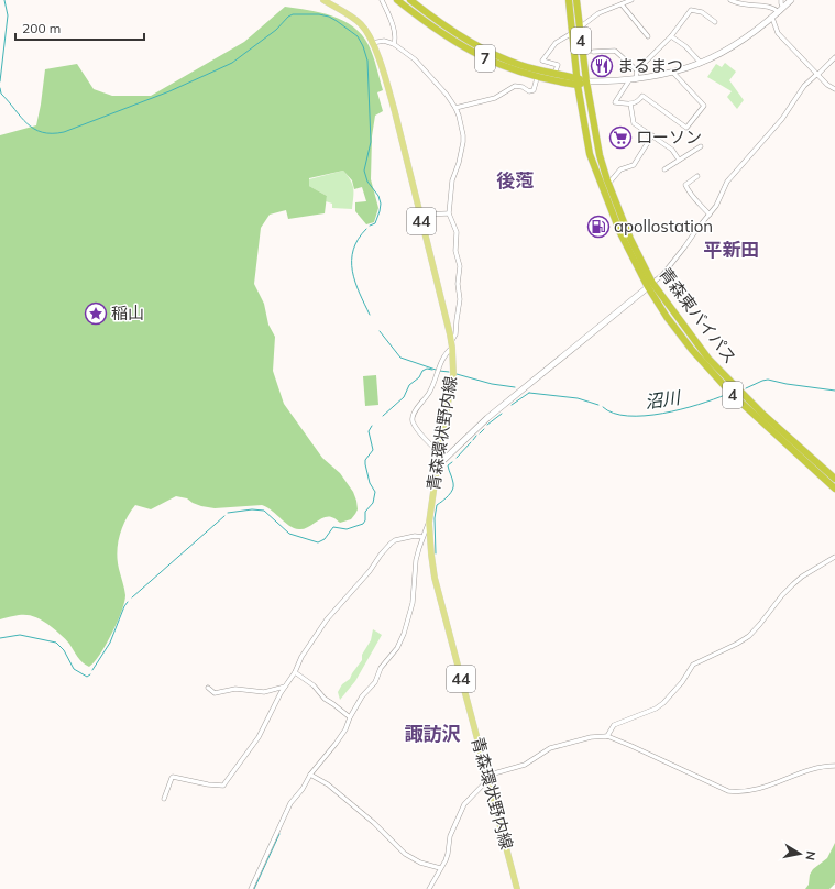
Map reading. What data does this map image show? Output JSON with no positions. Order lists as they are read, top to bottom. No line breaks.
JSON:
{"streets":{"highway":["4","7","青森東バイパス"],"main road":["44","青森環状野内線"]},"crossings":[["7","青森東バイパス"]],"districts":["後萢","平新田","諏訪沢"],"water":["沼川"],"places":{"restaurant":["まるまつ"],"supermarket":["ローソン"],"fuel station":["apollostation"],"place":["稲山"]},"scale_bar":"200 m","north":"right"}
